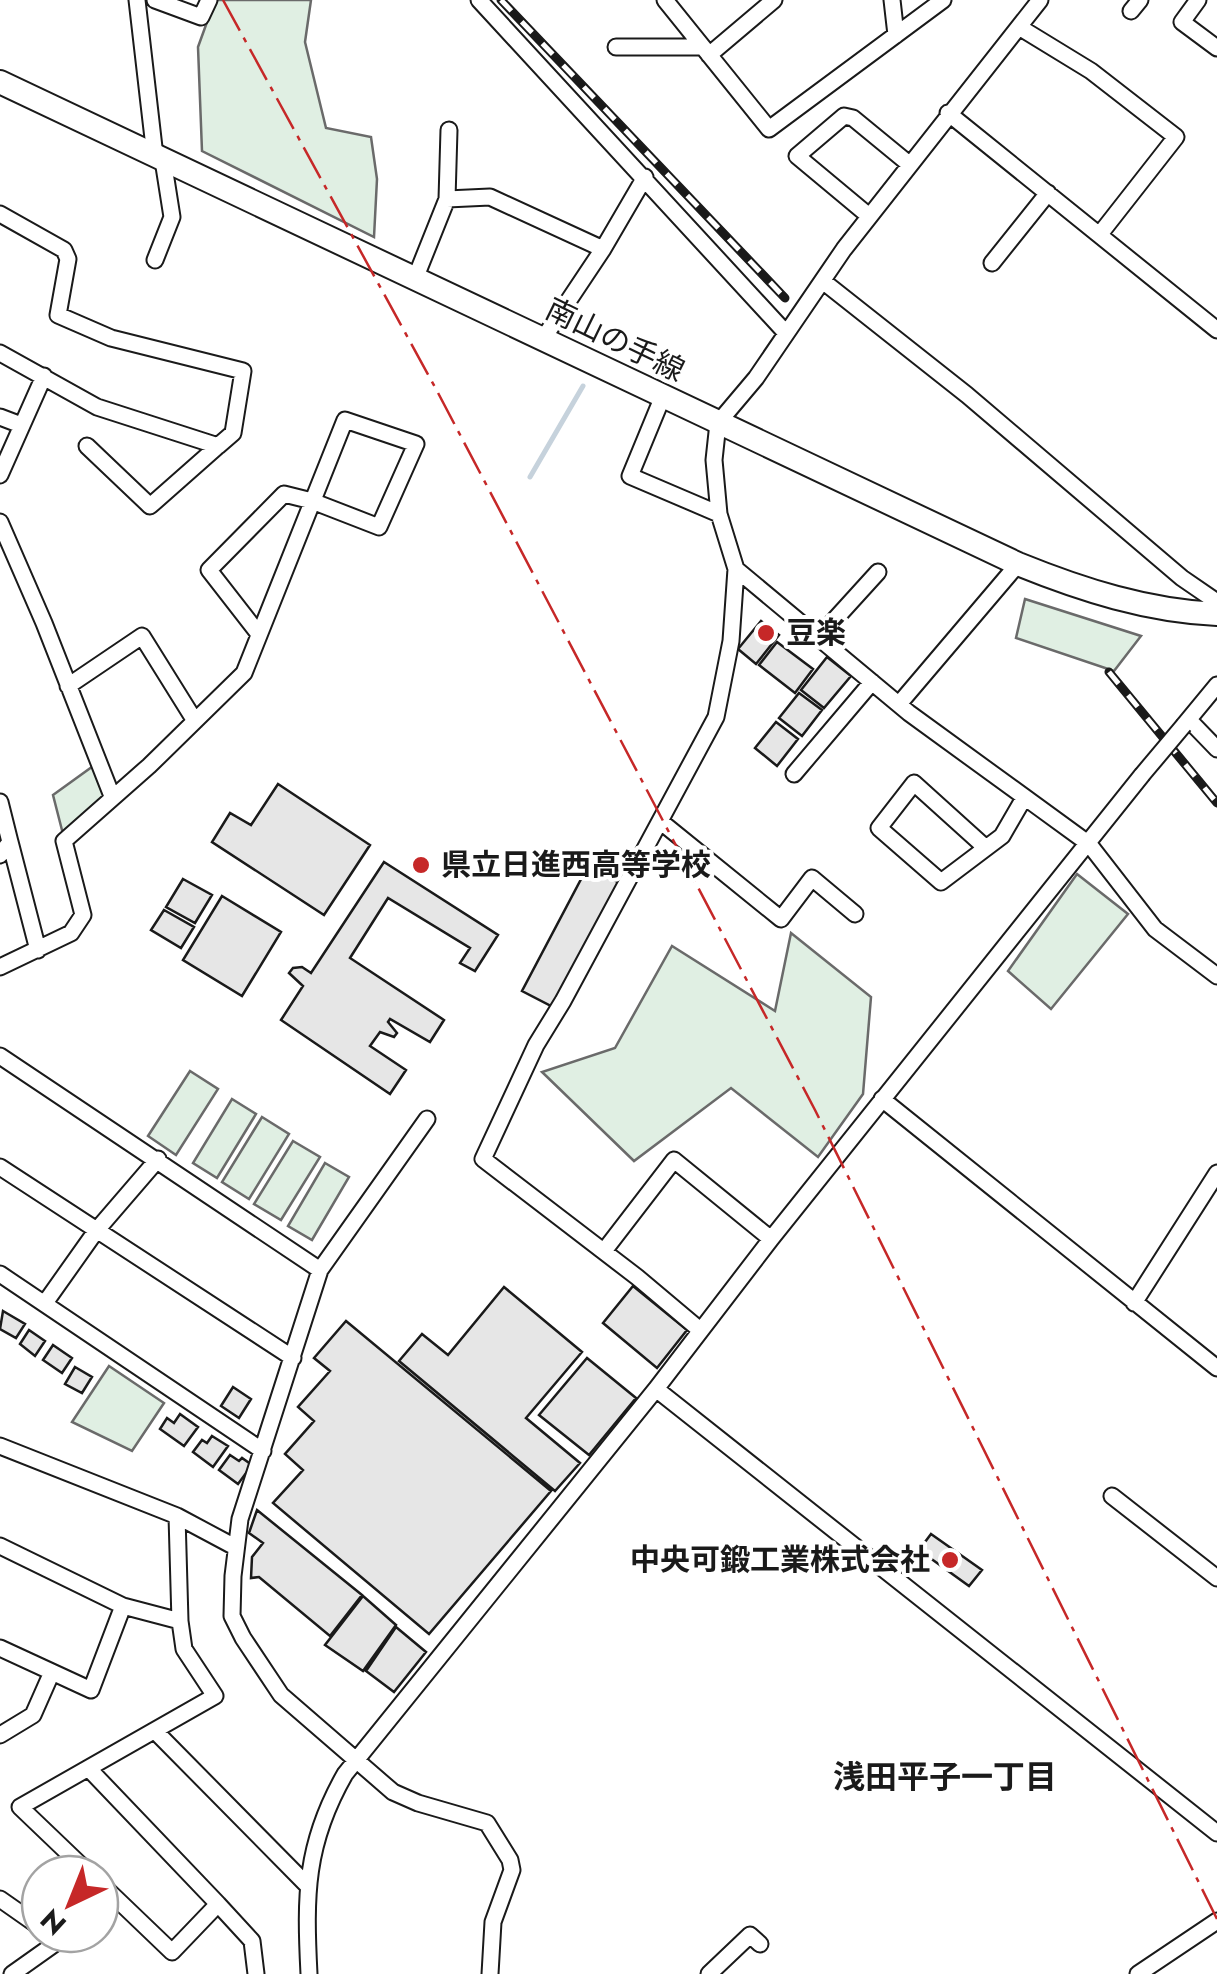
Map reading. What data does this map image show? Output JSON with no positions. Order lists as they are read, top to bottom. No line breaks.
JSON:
{"streets":{"street":["南山の手線"]},"districts":["浅田平子一丁目"],"places":["豆楽","県立日進西高等学校","中央可鍛工業株式会社"],"north":"bottom left"}
